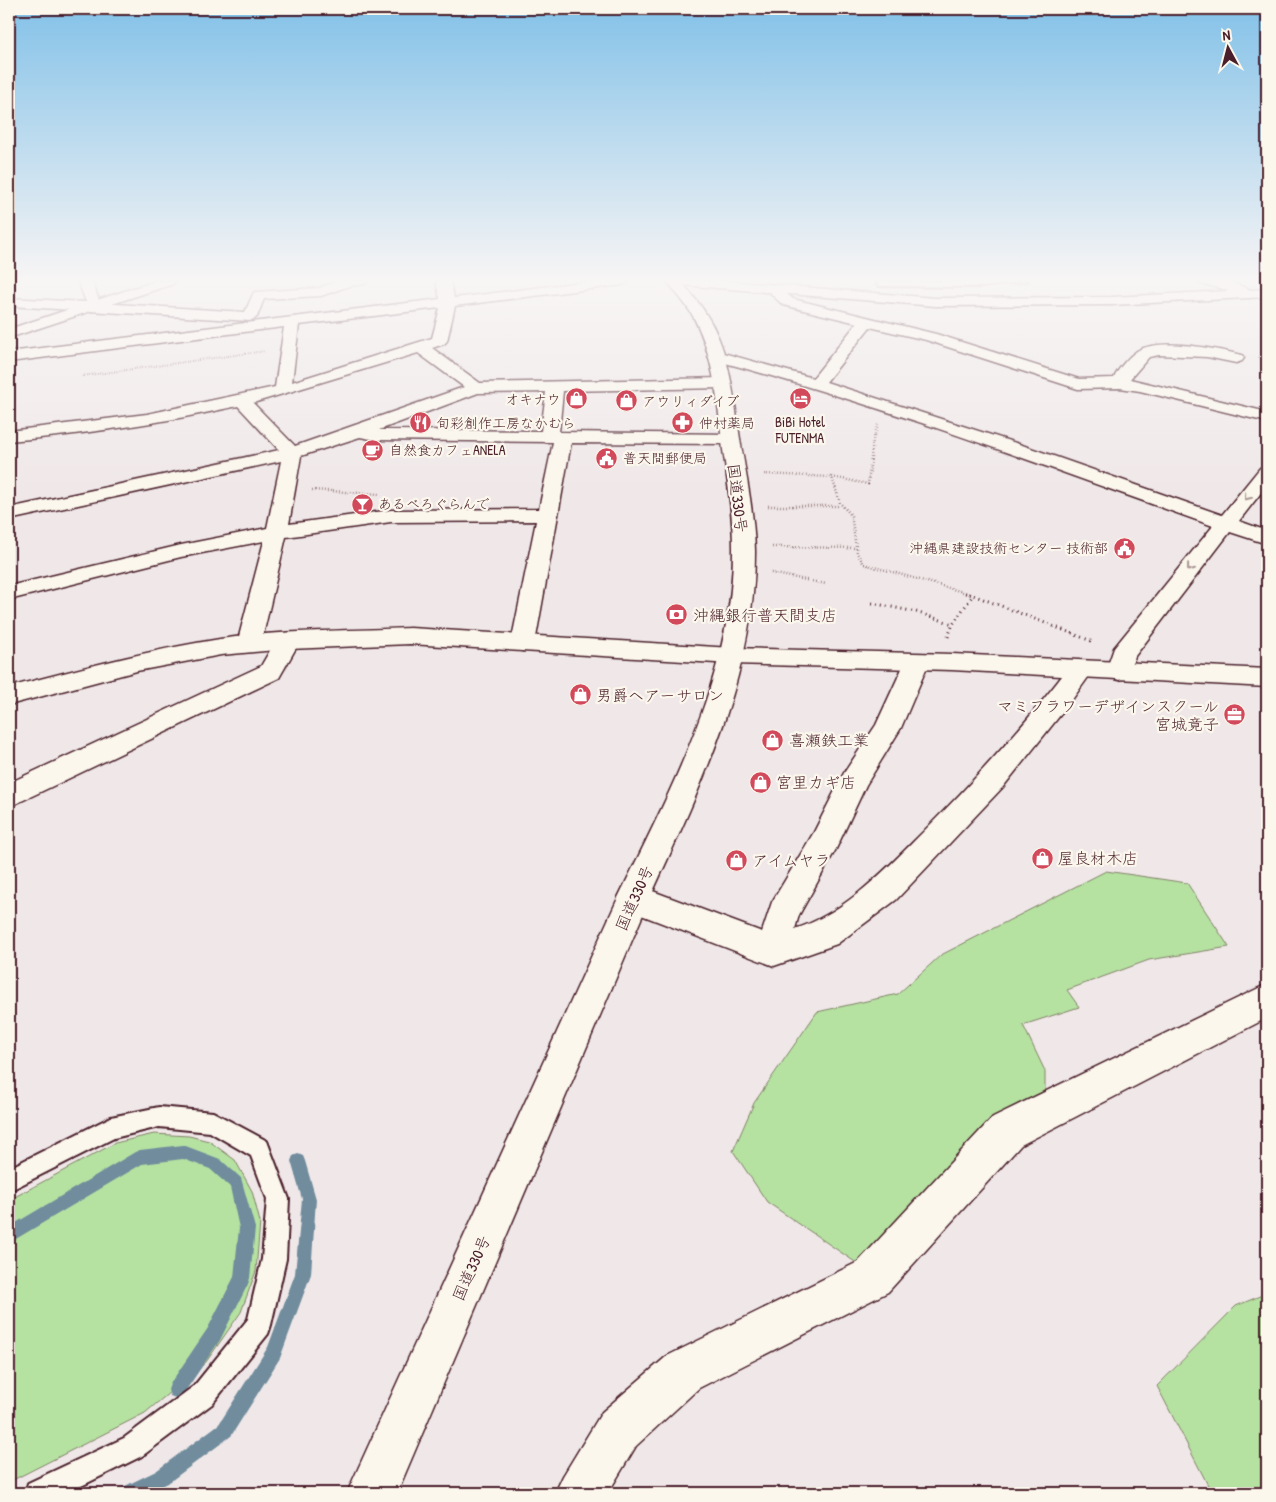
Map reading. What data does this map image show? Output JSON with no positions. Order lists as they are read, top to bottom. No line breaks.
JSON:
{"streets":{"main road":["国道330号"]},"places":{"shop":["オキナウ","アウリィダイブ","男爵ヘアーサロン","喜瀬鉄工業","宮里カギ店","屋良材木店","アイムヤラ"],"hotel":["BiBi Hotel FUTENMA"],"restaurant":["旬彩創作工房なかむら"],"pharmacy":["仲村薬局"],"cafe":["自然食カフェANELA"],"public building":["普天間郵便局","沖縄県建設技術センター 技術部"],"bar":["あるべろぐらんで"],"bank":["沖縄銀行普天間支店"],"office":["マミフラワーデザインスクール 宮城竟子"]},"north":"top"}
